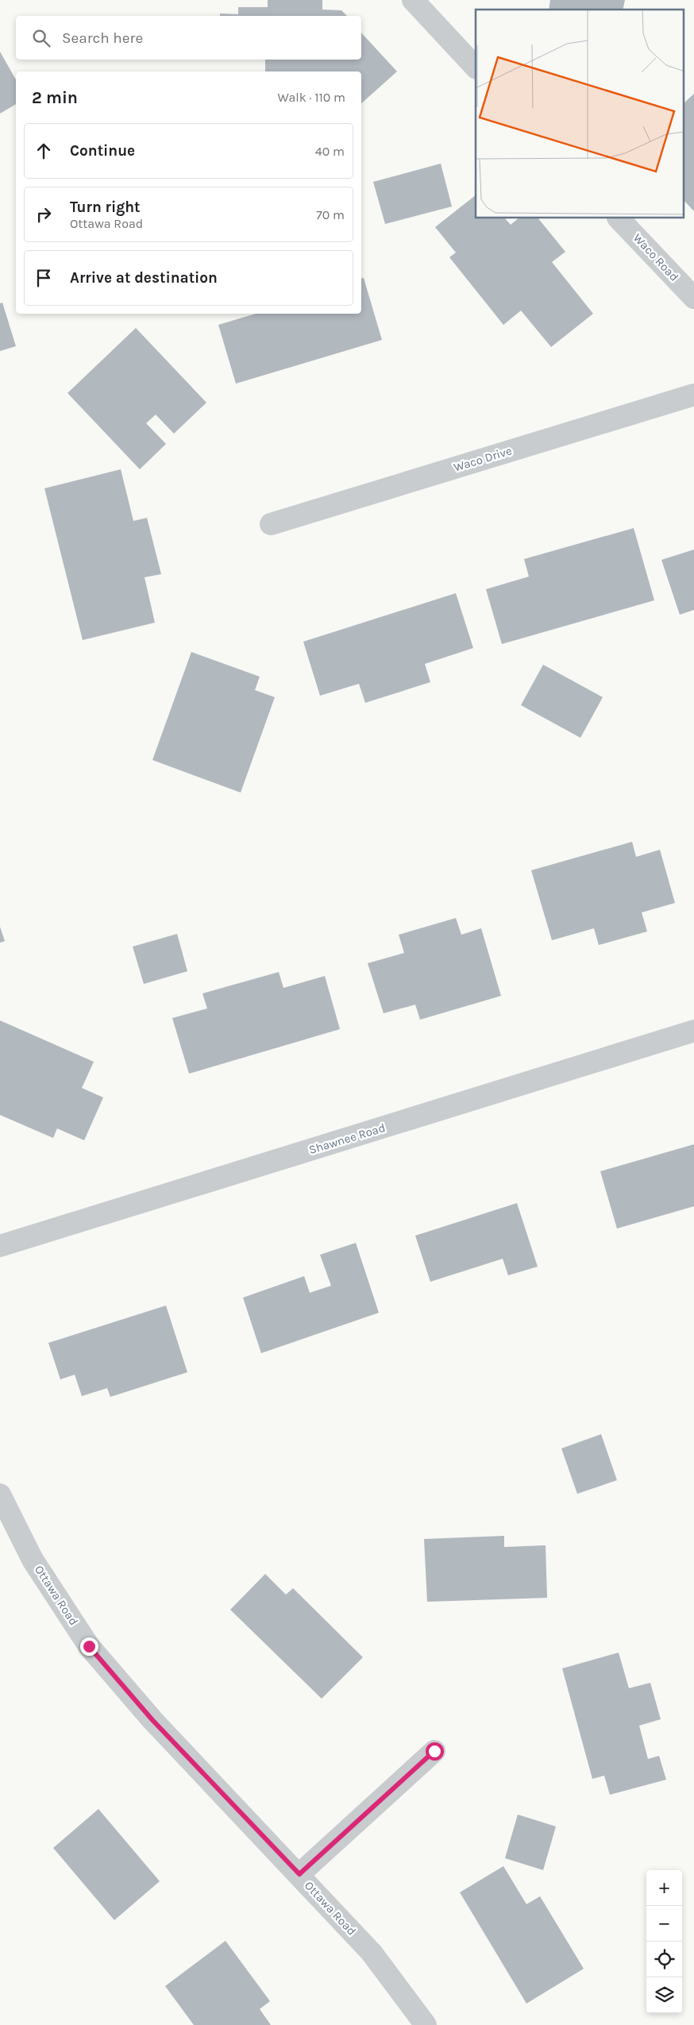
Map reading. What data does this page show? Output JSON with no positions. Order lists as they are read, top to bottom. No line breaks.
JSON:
{"streets":{"street":["Waco Road","Waco Drive","Shawnee Road","Ottawa Road"]},"page":{"search":"Search here","heading":["2 min","Walk · 110 m"],"list":[["Continue","40 m"],["Turn right","Ottawa Road","70 m"],"Arrive at destination"],"map_buttons":["+","−"]}}
